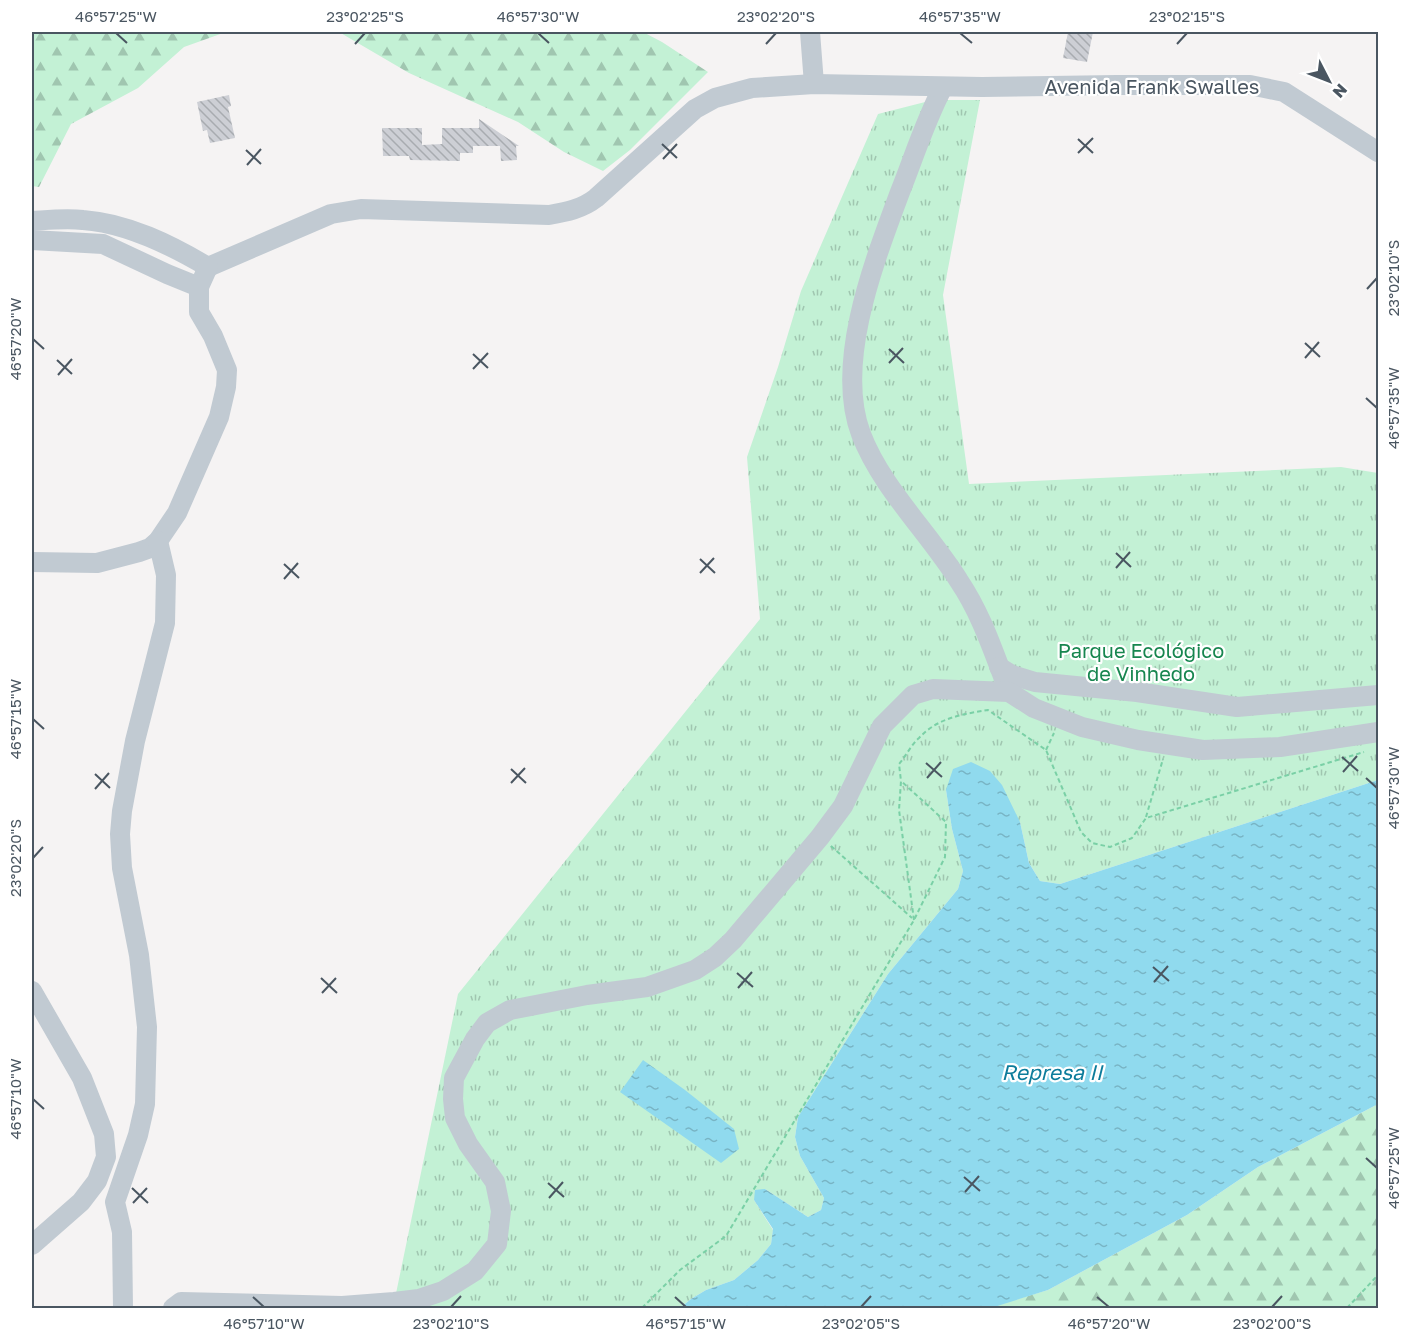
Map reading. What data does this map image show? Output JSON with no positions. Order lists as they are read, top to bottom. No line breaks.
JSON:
{"streets":{"street":["Avenida Frank Swalles"]},"water":["Represa II"],"parks":["Parque Ecológico de Vinhedo"],"north":"bottom right","coordinates":["46°57'25\"W","23°02'25\"S","46°57'30\"W","23°02'20\"S","46°57'35\"W","23°02'15\"S","23°02'10\"S","46°57'20\"W","46°57'15\"W","46°57'10\"W","23°02'05\"S","23°02'00\"S"]}
